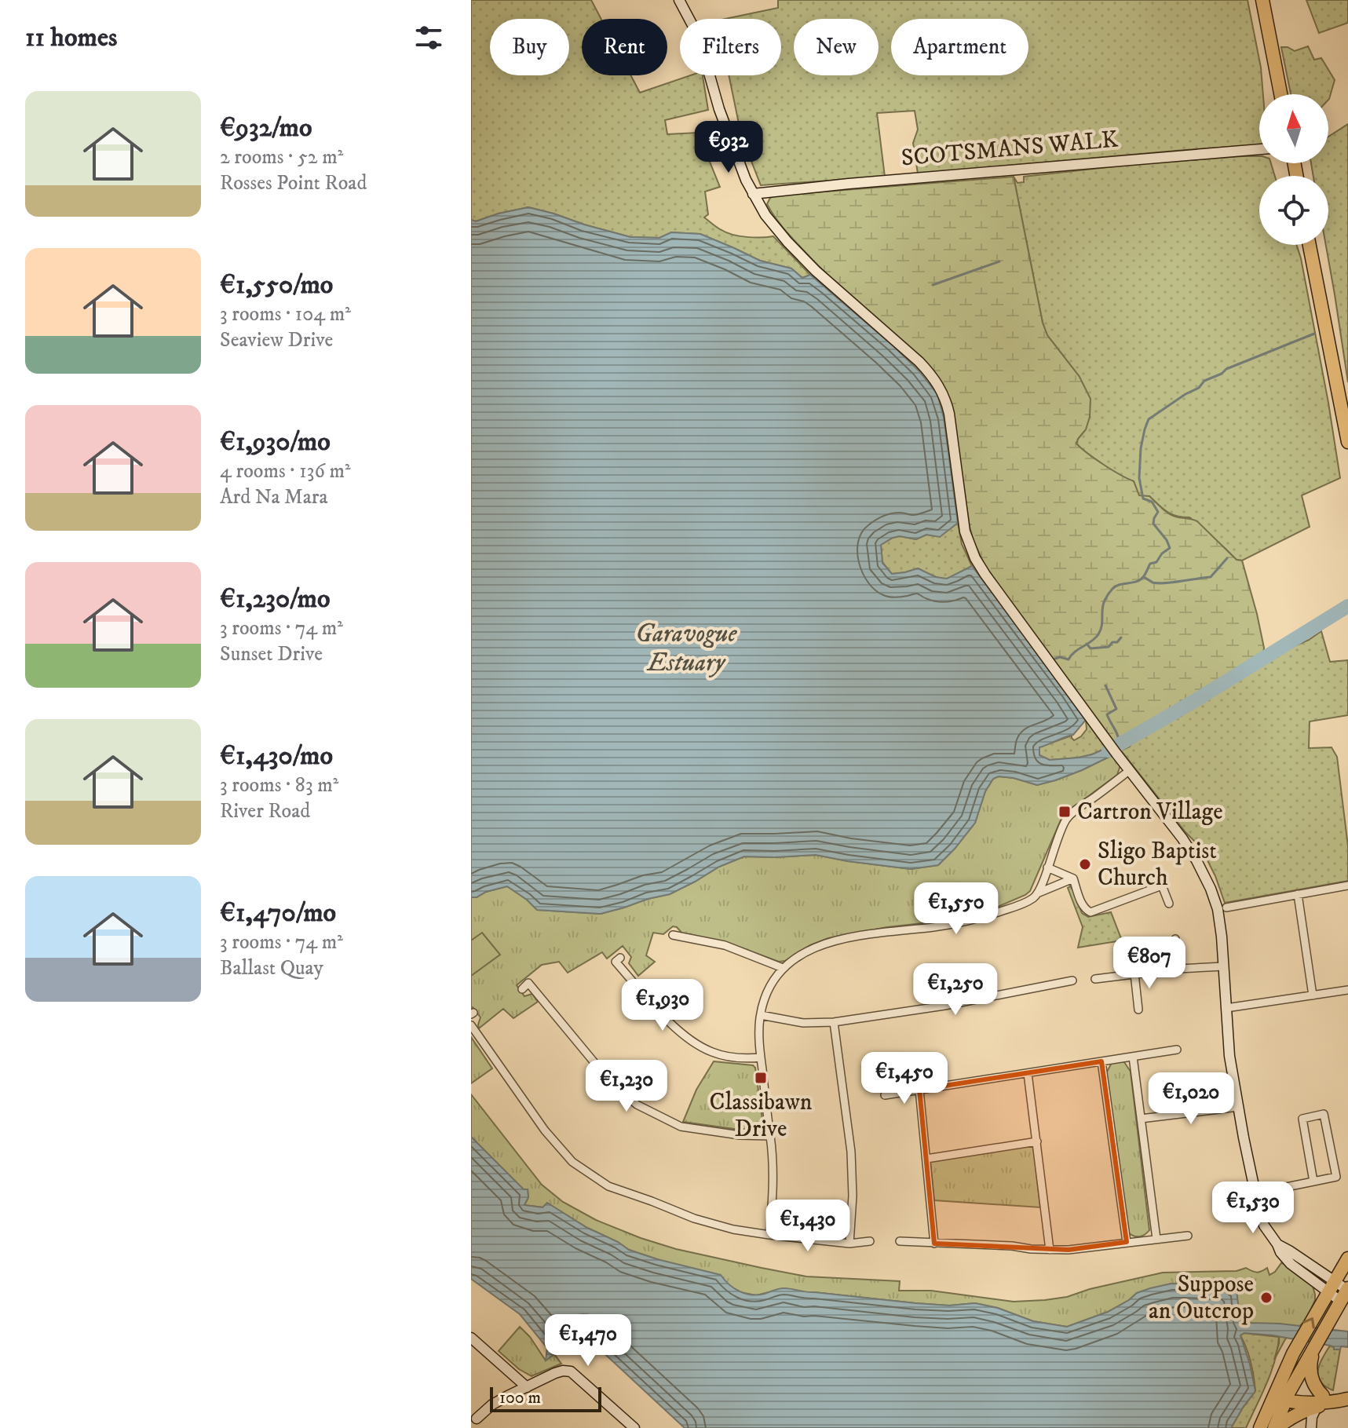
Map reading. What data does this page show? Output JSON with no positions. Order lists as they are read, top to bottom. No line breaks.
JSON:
{"streets":{"main road":["SCOTSMANS WALK"]},"water":["Garavogue Estuary"],"places":{"transit":["Cartron Village","Classibawn Drive"],"other":["Sligo Baptist Church","Suppose an Outcrop"]},"scale_bar":"100 m","north":"top","page":{"heading":"11 homes","chip":["Buy","Rent","Filters","New","Apartment"],"list":[{"name":"€932/mo","note":"2 rooms · 52 m² · Rosses Point Road"},{"name":"€1,550/mo","note":"3 rooms · 104 m² · Seaview Drive"},{"name":"€1,930/mo","note":"4 rooms · 136 m² · Ard Na Mara"},{"name":"€1,230/mo","note":"3 rooms · 74 m² · Sunset Drive"},{"name":"€1,430/mo","note":"3 rooms · 83 m² · River Road"},{"name":"€1,470/mo","note":"3 rooms · 74 m² · Ballast Quay"}],"price":["€932","€1,550","€807","€1,250","€1,930","€1,450","€1,230","€1,020","€1,530","€1,430","€1,470"],"scale":"100 m"}}
